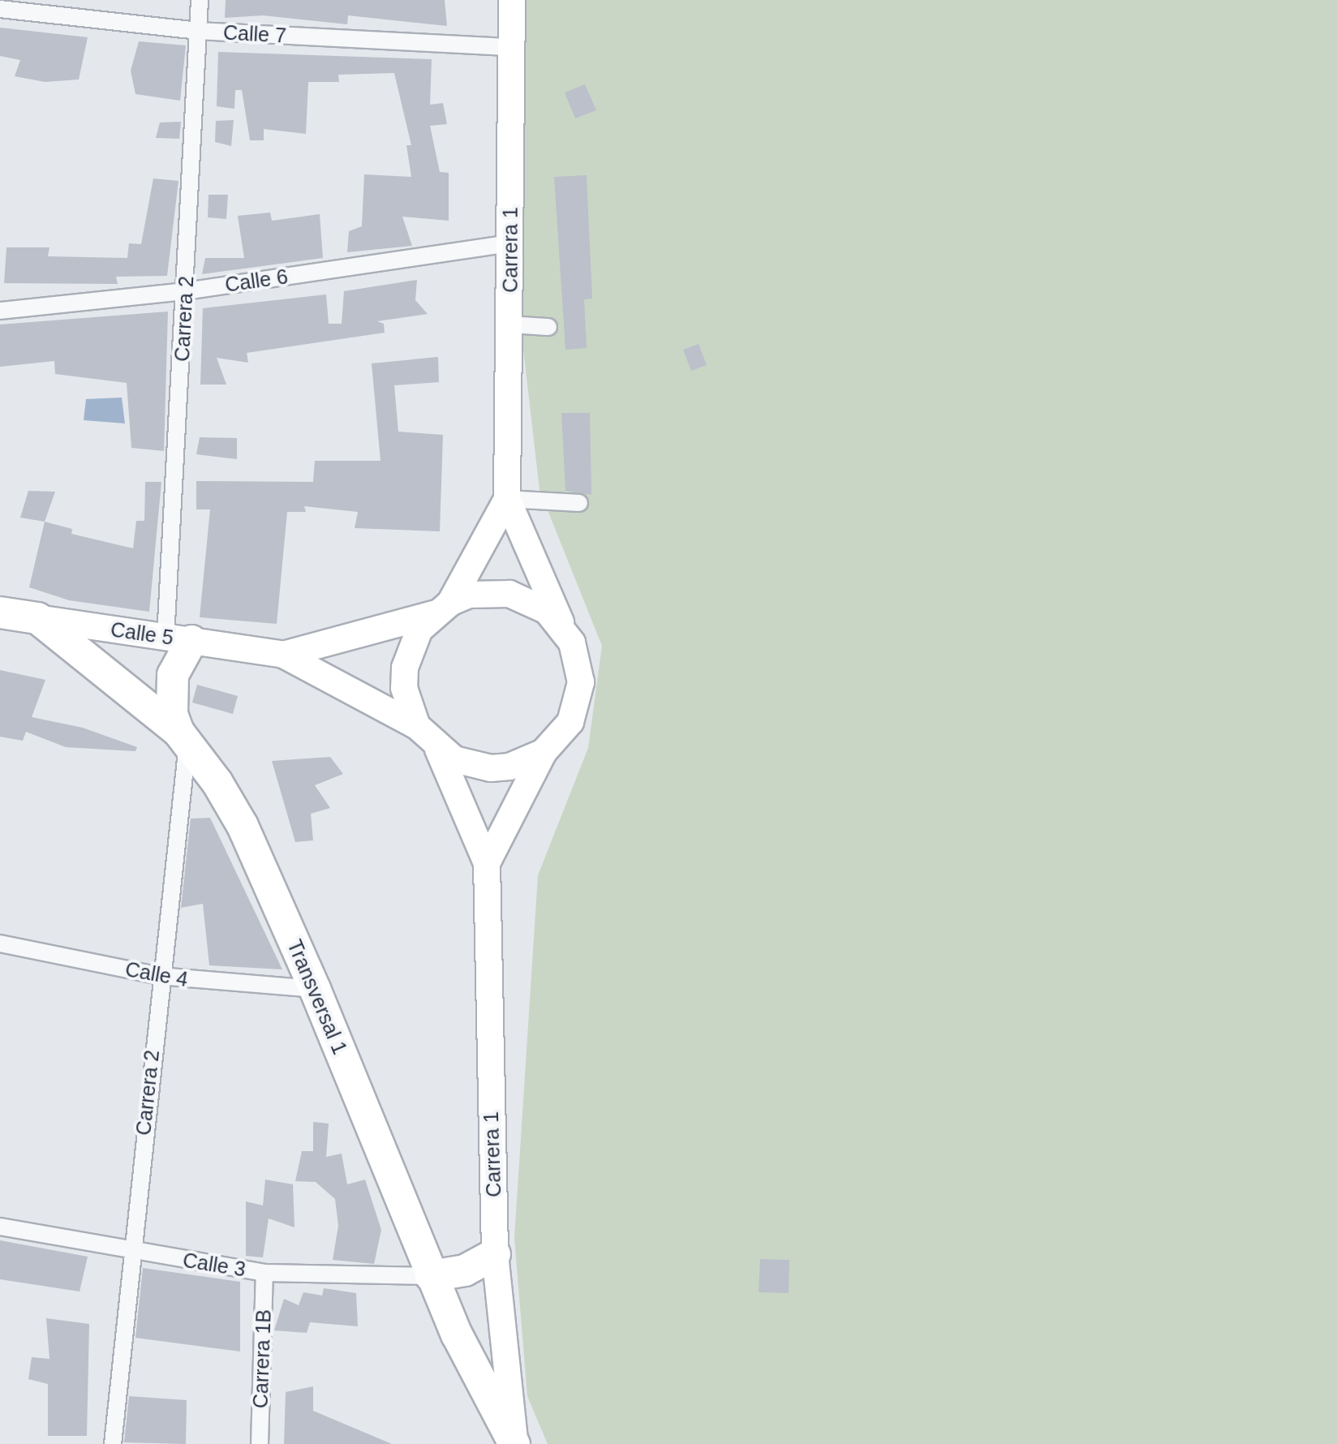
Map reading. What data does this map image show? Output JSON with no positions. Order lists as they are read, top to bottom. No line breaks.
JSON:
{"streets":{"highway":["Calle 5","Transversal 1"],"main road":["Carrera 1"],"street":["Calle 7","Calle 6","Carrera 2","Calle 4","Calle 3","Carrera 1B"]},"crossings":[["Calle 7","Carrera 1"],["Calle 7","Carrera 2"],["Carrera 1","Calle 6"],["Carrera 1","Calle 5"],["Carrera 1","Transversal 1"],["Calle 6","Carrera 2"],["Carrera 2","Calle 5"],["Carrera 2","Calle 4"],["Carrera 2","Transversal 1"],["Carrera 2","Calle 3"],["Calle 5","Transversal 1"],["Calle 4","Transversal 1"],["Transversal 1","Calle 3"],["Calle 3","Carrera 1B"]]}
